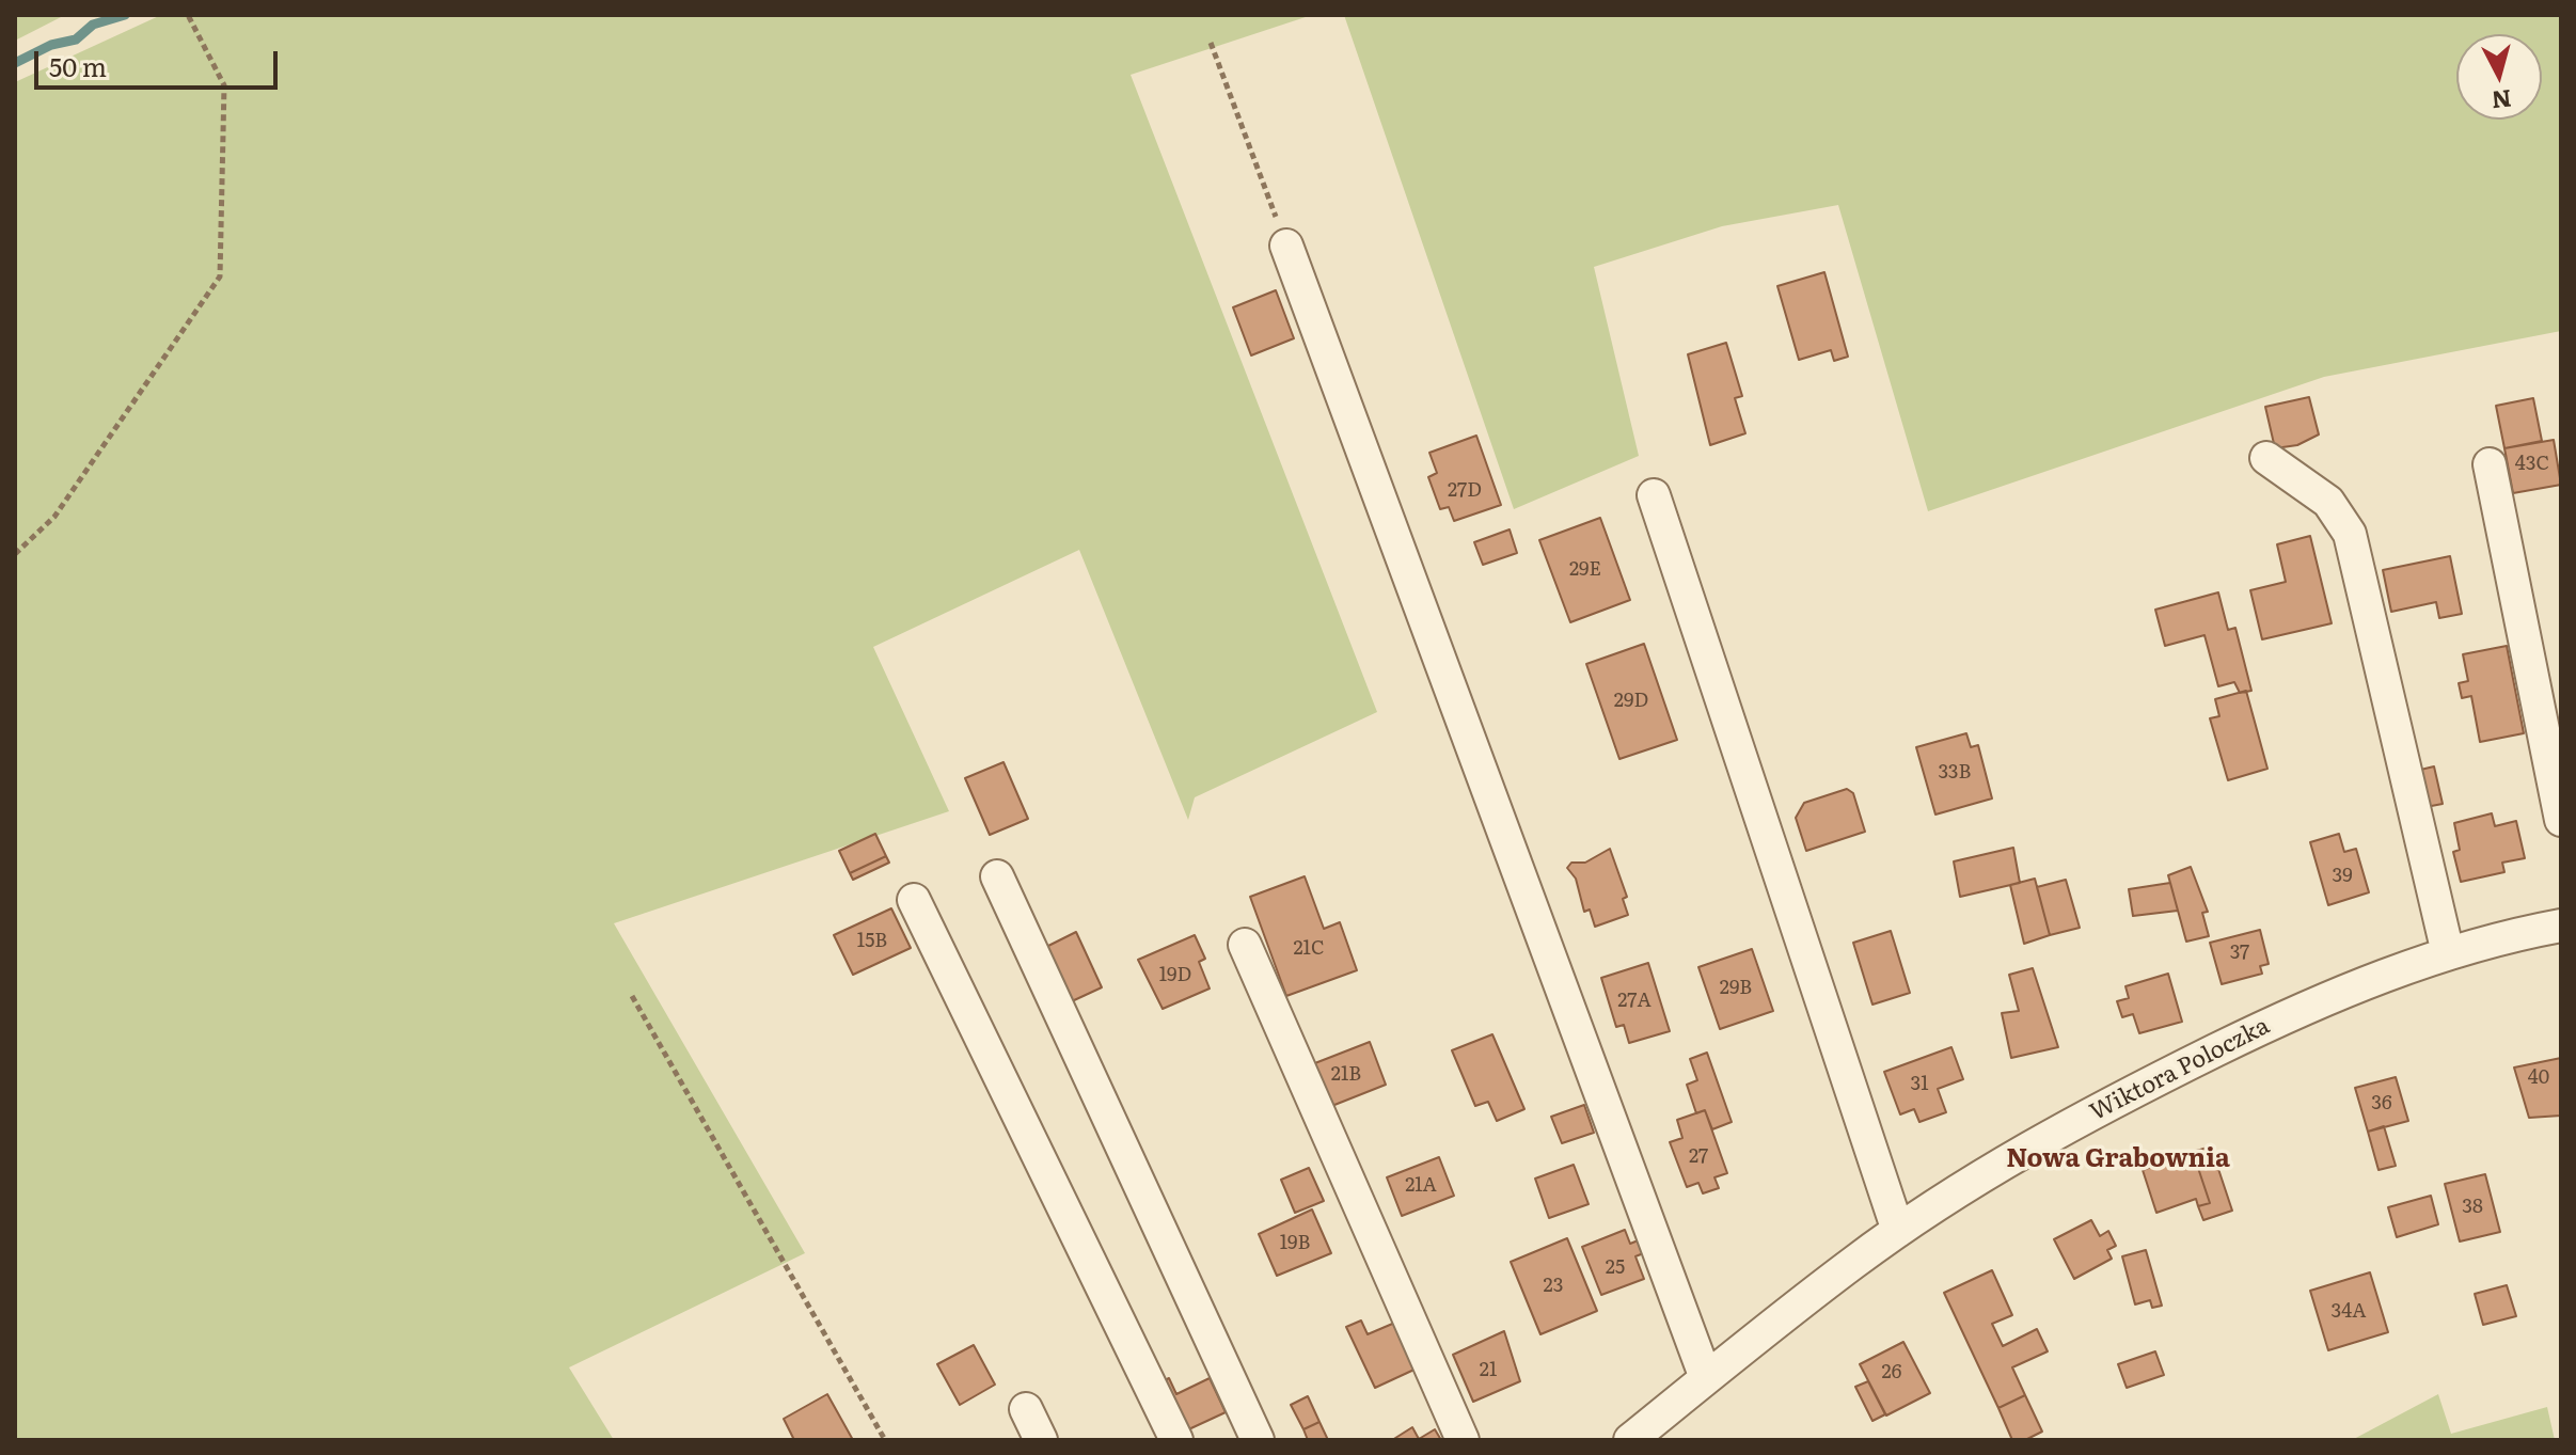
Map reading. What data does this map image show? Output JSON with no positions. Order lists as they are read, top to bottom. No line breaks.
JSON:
{"streets":{"street":["Wiktora Poloczka"]},"districts":["Nowa Grabownia"],"house_numbers":["43C","27D","29E","29D","33B","39","15B","21C","37","19D","29B","27A","21B","40","31","36","27","21A","38","19B","25","23","34A","21","26"],"scale_bar":"50 m","north":"bottom"}
